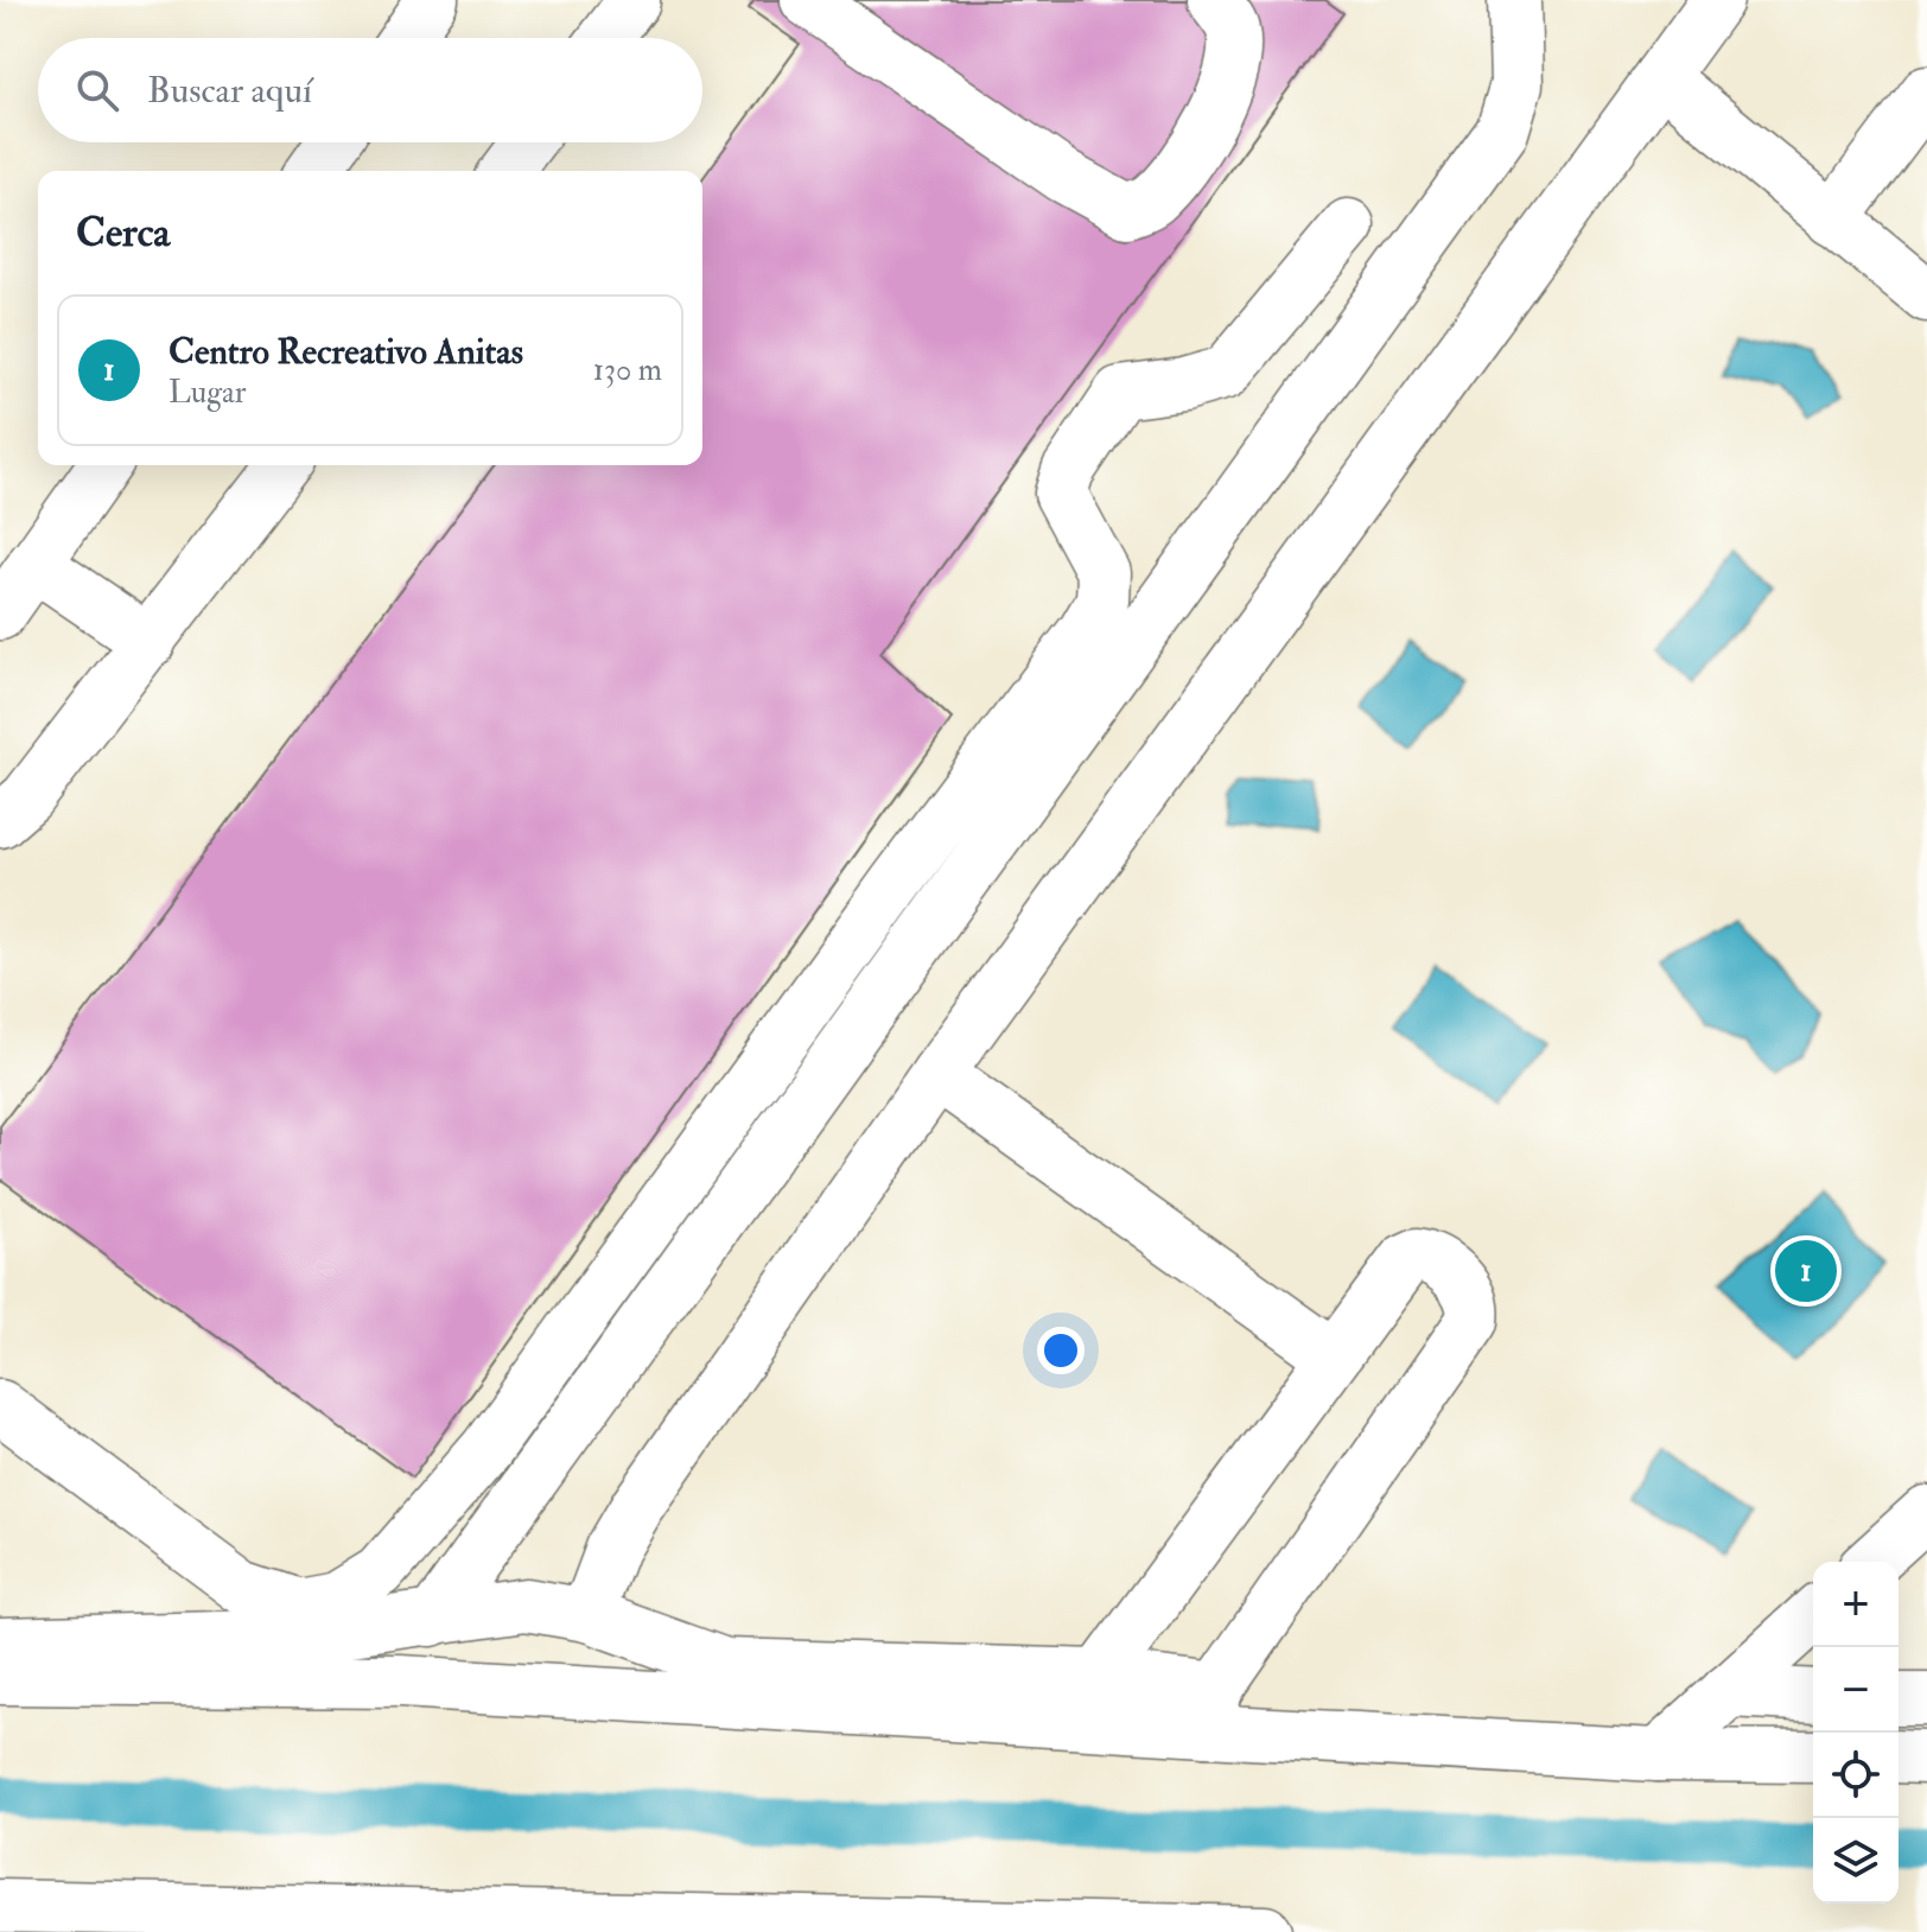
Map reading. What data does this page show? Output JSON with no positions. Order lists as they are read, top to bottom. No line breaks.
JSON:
{"page":{"search":"Buscar aquí","heading":"Cerca","list":[{"mark":"1","name":"Centro Recreativo Anitas","note":"Lugar","value":"130 m"}],"pins":"1","map_buttons":["+","−"]}}
